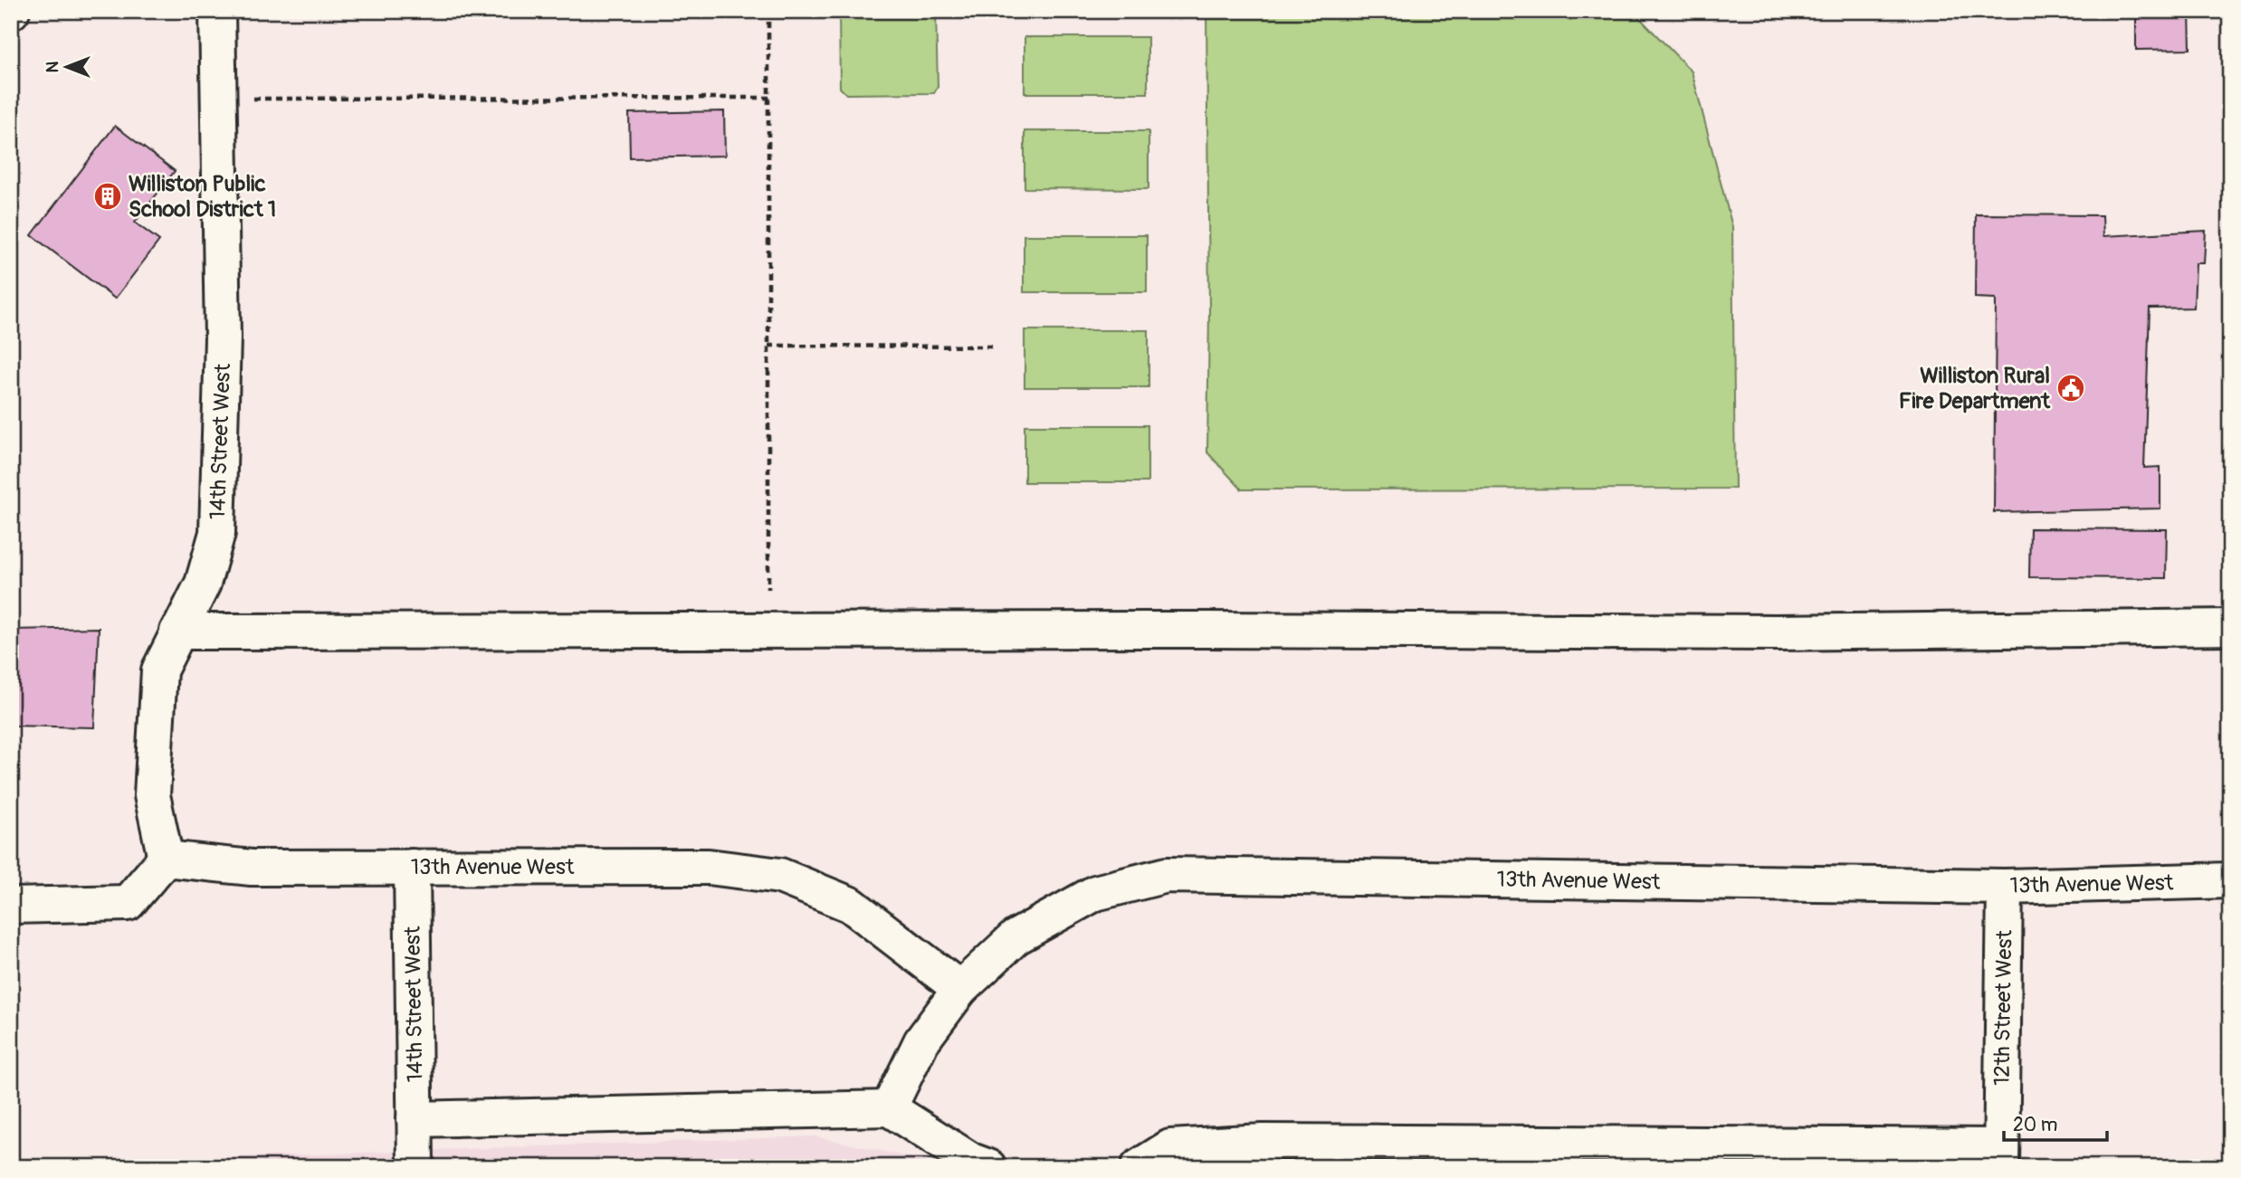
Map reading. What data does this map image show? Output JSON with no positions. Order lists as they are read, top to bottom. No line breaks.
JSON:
{"streets":{"street":["14th Street West","13th Avenue West","12th Street West"]},"crossings":[["14th Street West","13th Avenue West"],["13th Avenue West","12th Street West"]],"places":{"building":["Williston Public School District 1"],"public building":["Williston Rural Fire Department"]},"scale_bar":"20 m","north":"left"}
